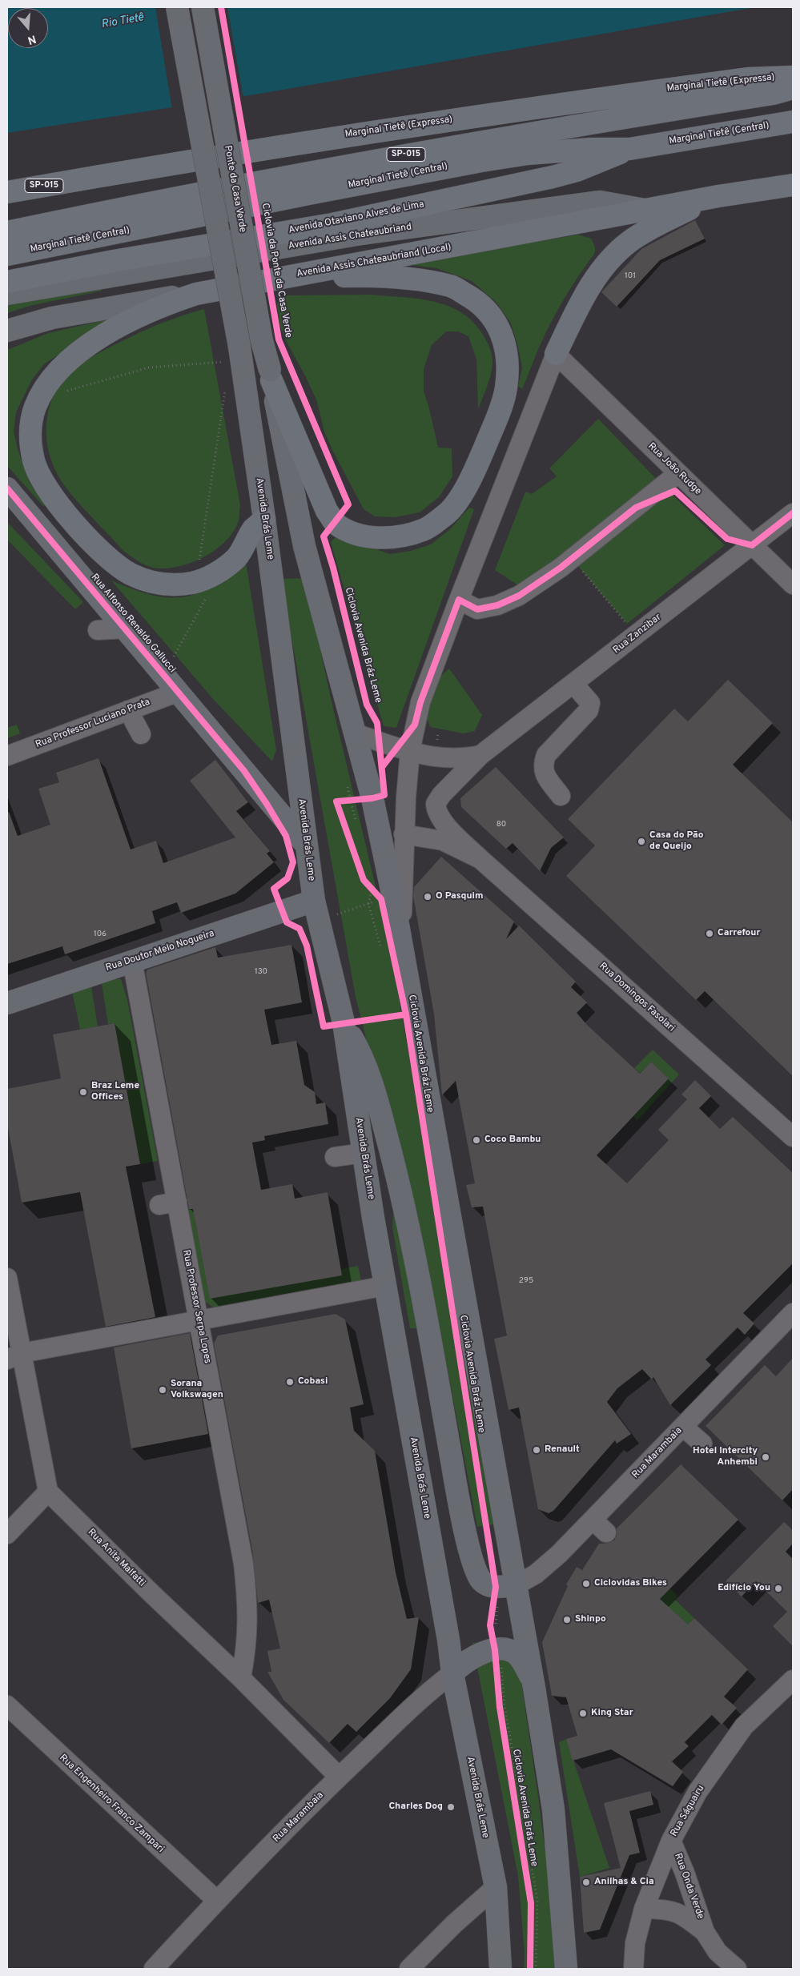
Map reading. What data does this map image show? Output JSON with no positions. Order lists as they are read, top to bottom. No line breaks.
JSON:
{"streets":{"highway":["Marginal Tietê (Expressa)","Marginal Tietê (Central)","SP-015","Avenida Otaviano Alves de Lima","Avenida Assis Chateaubriand (Local)"],"main road":["Ponte da Casa Verde","Avenida Assis Chateaubriand","Avenida Brás Leme","Rua Alfonso Renaldo Gallucci","Rua Doutor Melo Nogueira"],"street":["Rua João Rudge","Rua Zanzibar","Rua Professor Luciano Prata","Rua Domingos Fasolari","Rua Professor Serpa Lopes","Rua Marambaia","Rua Anita Malfatti","Rua Engenheiro Franco Zampari","Rua Ságuairu","Rua Onda Verde"],"path":["Ciclovia Avenida Brás Leme"],"cycle path":["Ciclovia da Ponte da Casa Verde","Ciclovia Avenida Bráz Leme"]},"crossings":[["Marginal Tietê (Central)","Avenida Otaviano Alves de Lima"],["Avenida Assis Chateaubriand","Avenida Assis Chateaubriand (Local)"],["Rua João Rudge","Rua Zanzibar"],["Avenida Brás Leme","Rua Alfonso Renaldo Gallucci"],["Avenida Brás Leme","Rua Doutor Melo Nogueira"],["Avenida Brás Leme","Rua Marambaia"],["Rua Alfonso Renaldo Gallucci","Rua Professor Luciano Prata"],["Rua Zanzibar","Rua Domingos Fasolari"],["Rua Doutor Melo Nogueira","Rua Professor Serpa Lopes"],["Rua Professor Serpa Lopes","Rua Anita Malfatti"],["Rua Marambaia","Rua Anita Malfatti"],["Rua Marambaia","Rua Engenheiro Franco Zampari"],["Rua Ságuairu","Rua Onda Verde"]],"water":["Rio Tietê"],"places":["Casa do Pão de Queijo","O Pasquim","Carrefour","Braz Leme Offices","Coco Bambu","Cobasi","Sorana Volkswagen","Renault","Hotel Intercity Anhembi","Ciclovidas Bikes","Edifício You","Shinpo","King Star","Charles Dog","Anilhas & Cia"],"house_numbers":["101","80","106","130","295"],"north":"bottom"}
